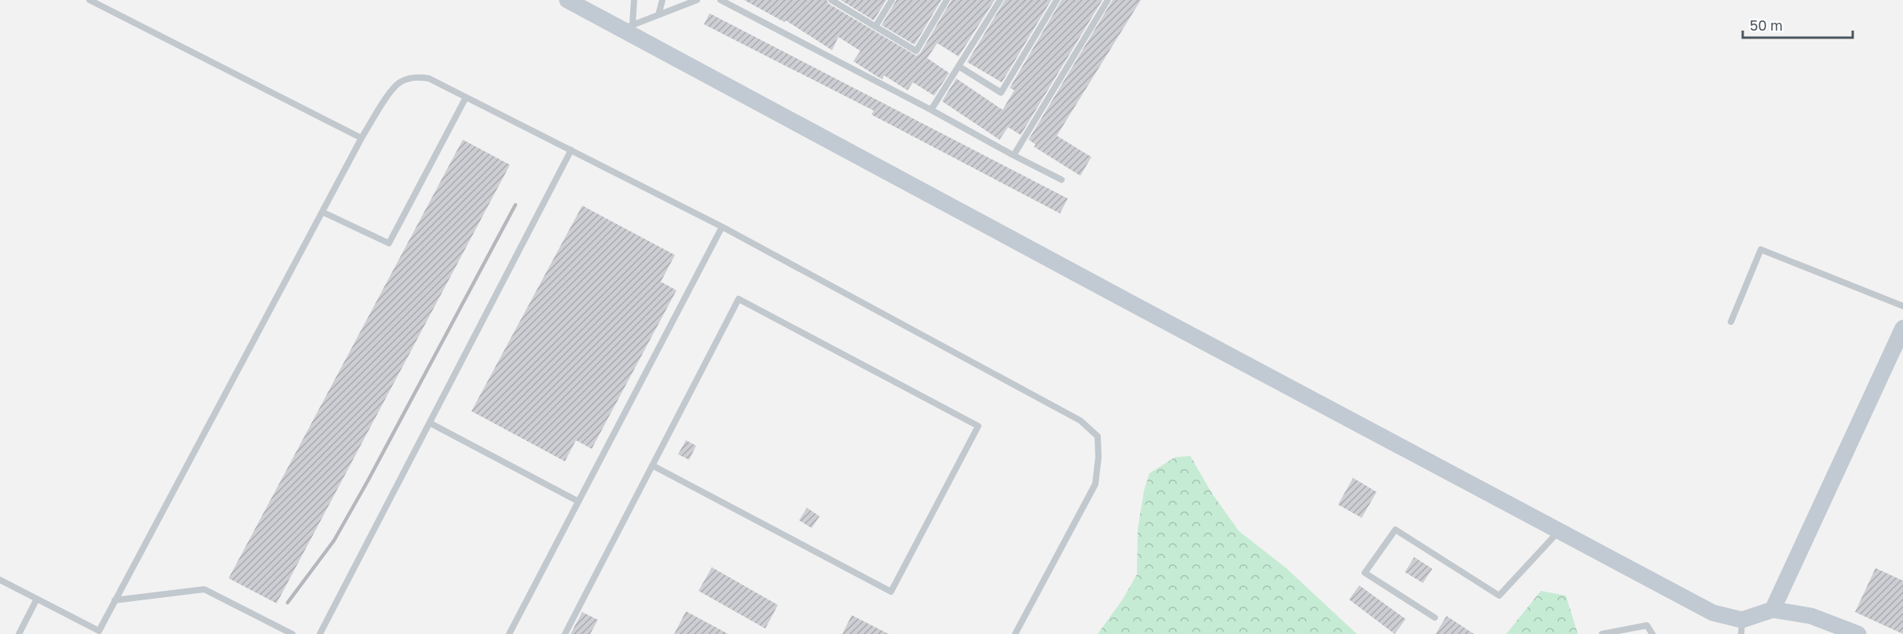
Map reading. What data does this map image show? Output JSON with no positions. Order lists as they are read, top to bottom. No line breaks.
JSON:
{"scale_bar":"50 m"}
